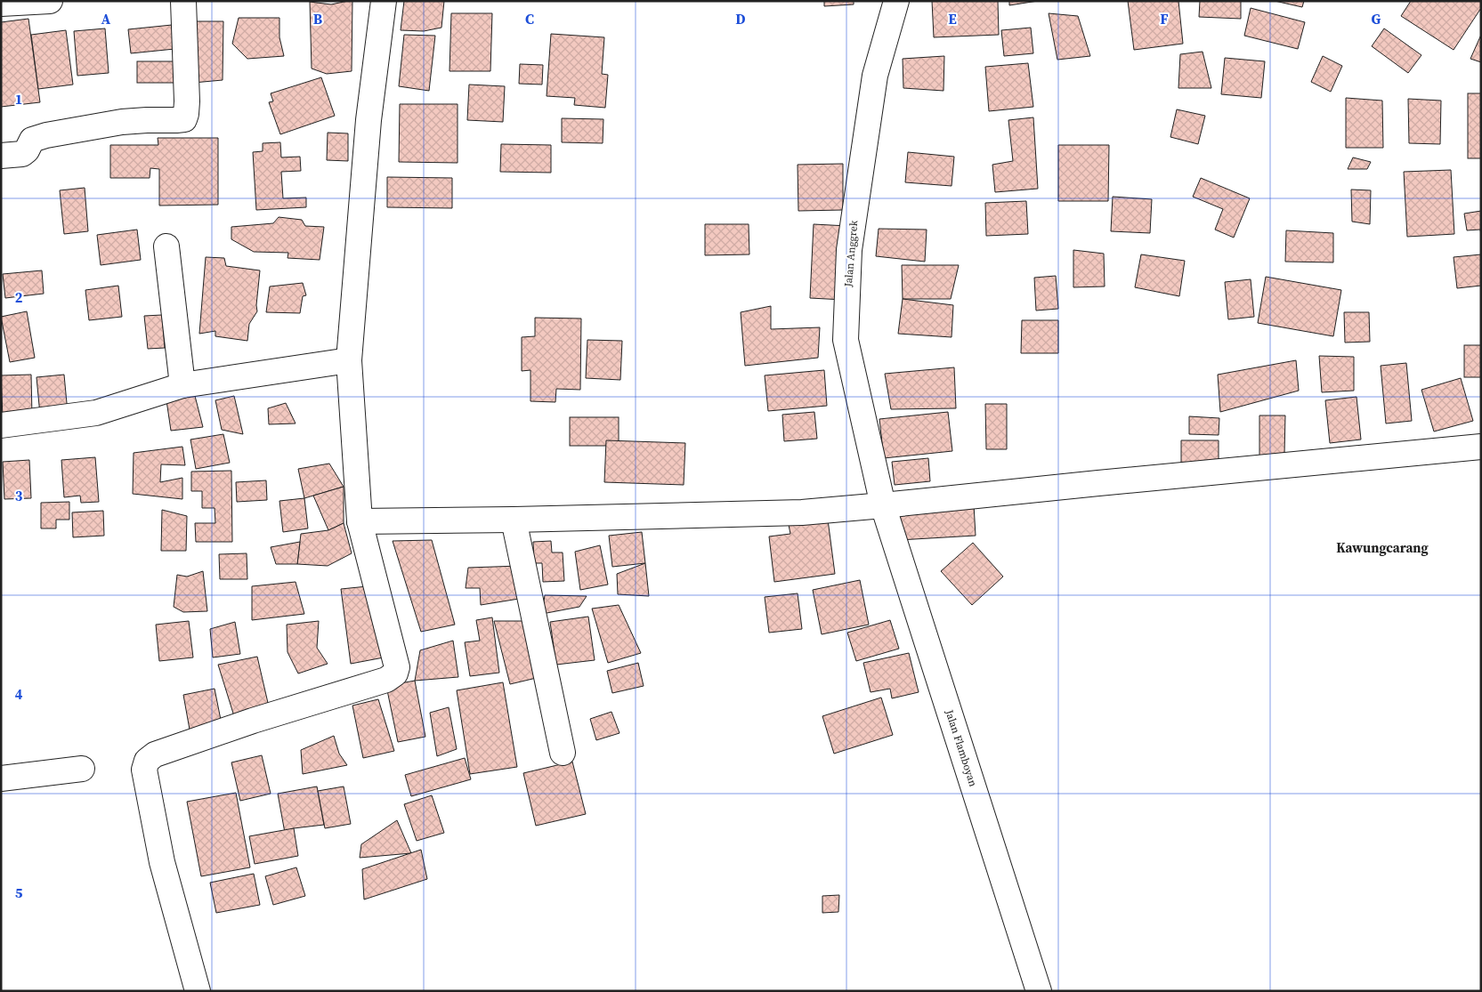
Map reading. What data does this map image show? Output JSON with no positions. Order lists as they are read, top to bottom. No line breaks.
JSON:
{"streets":{"street":["Jalan Anggrek","Jalan Flamboyan"]},"crossings":[["Jalan Anggrek","Jalan Flamboyan"]],"districts":["Kawungcarang"],"grid":{"columns":["A","B","C","D","E","F","G"],"rows":["1","2","3","4","5"]}}
